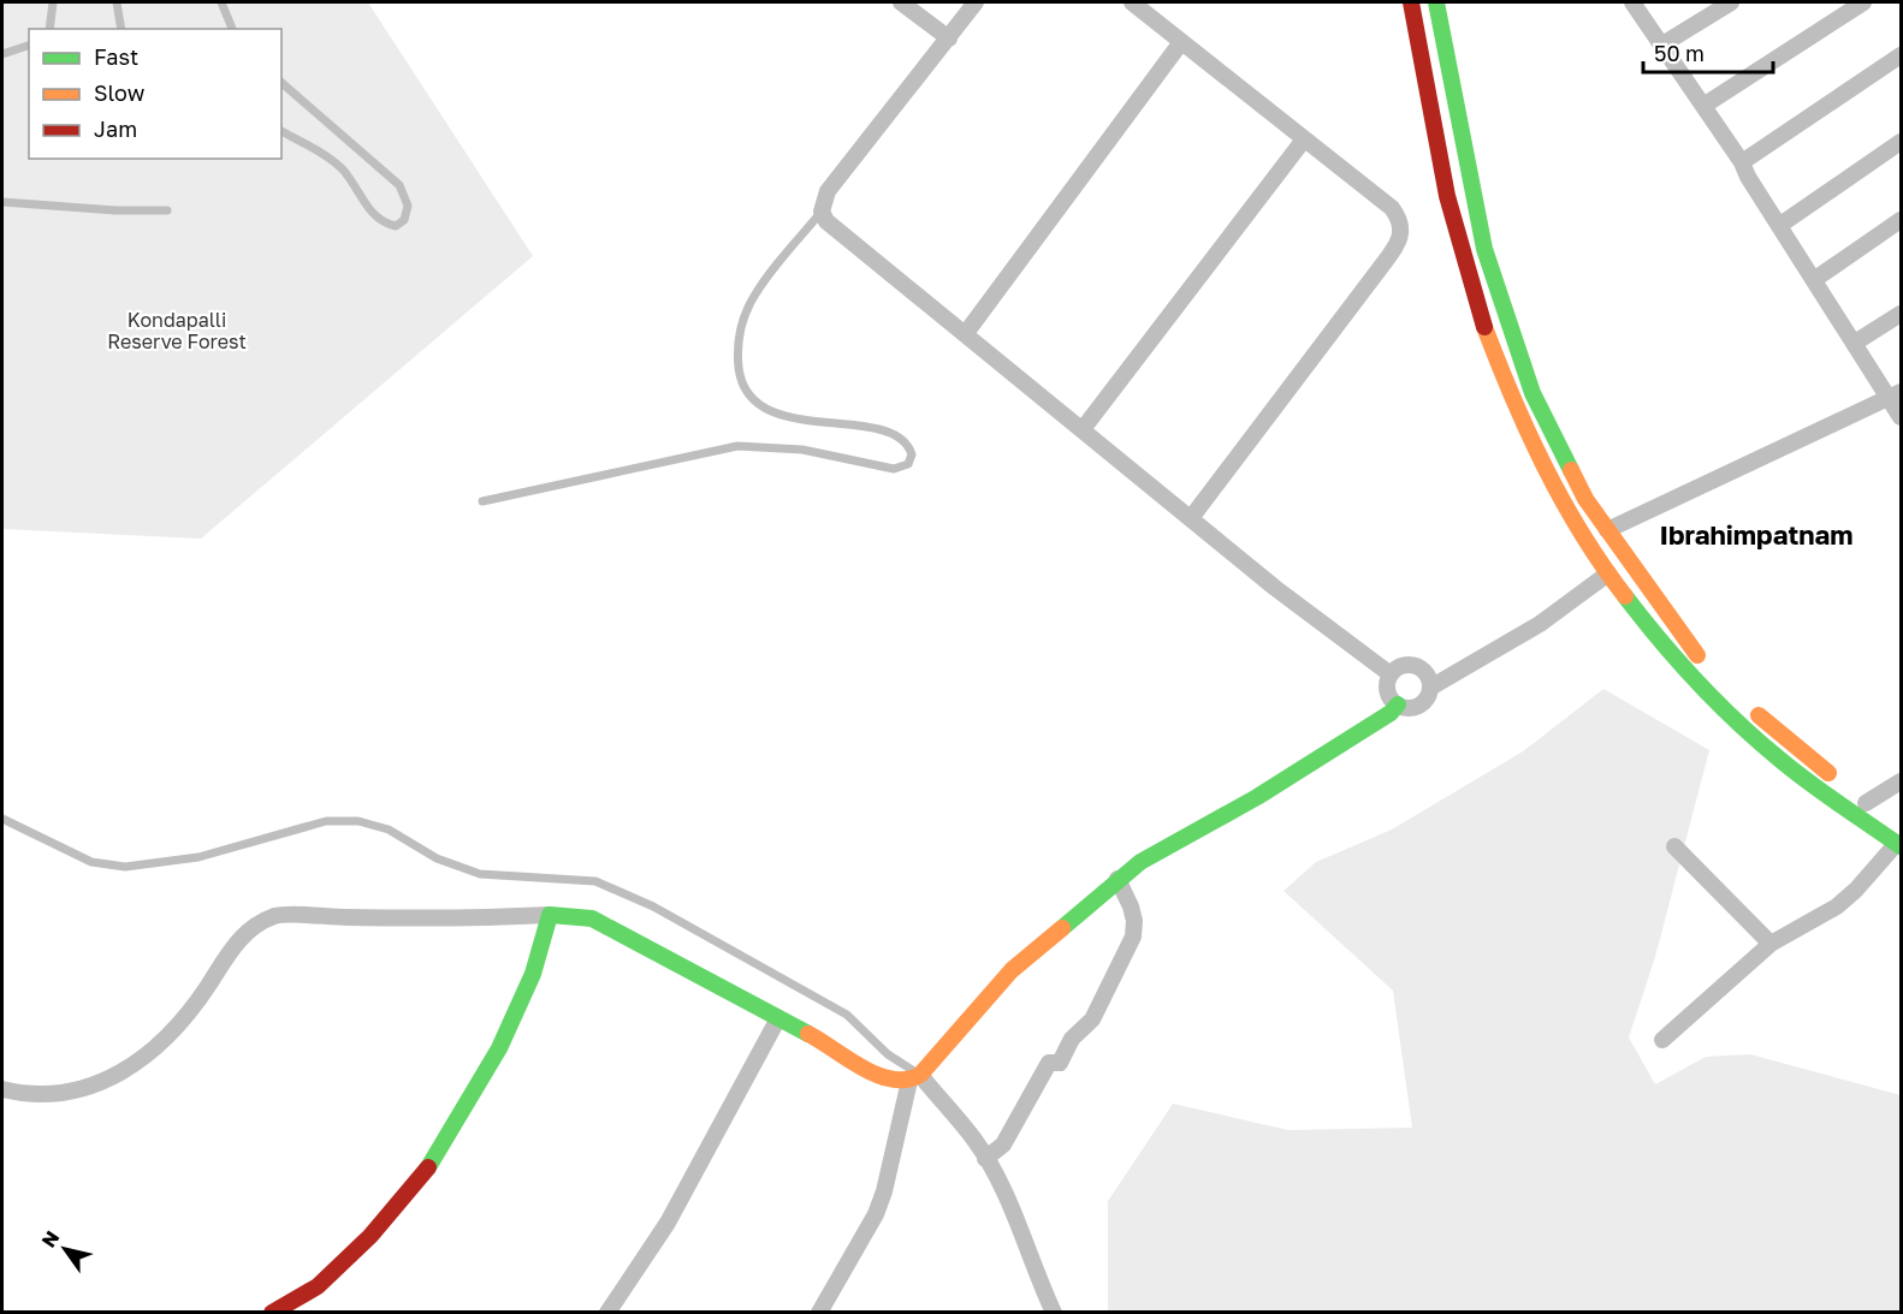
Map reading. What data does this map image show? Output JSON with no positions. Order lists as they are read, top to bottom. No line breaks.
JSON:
{"districts":["Ibrahimpatnam"],"parks":["Kondapalli Reserve Forest"],"legend":["Fast","Slow","Jam"],"scale_bar":"50 m","north":"top left"}
